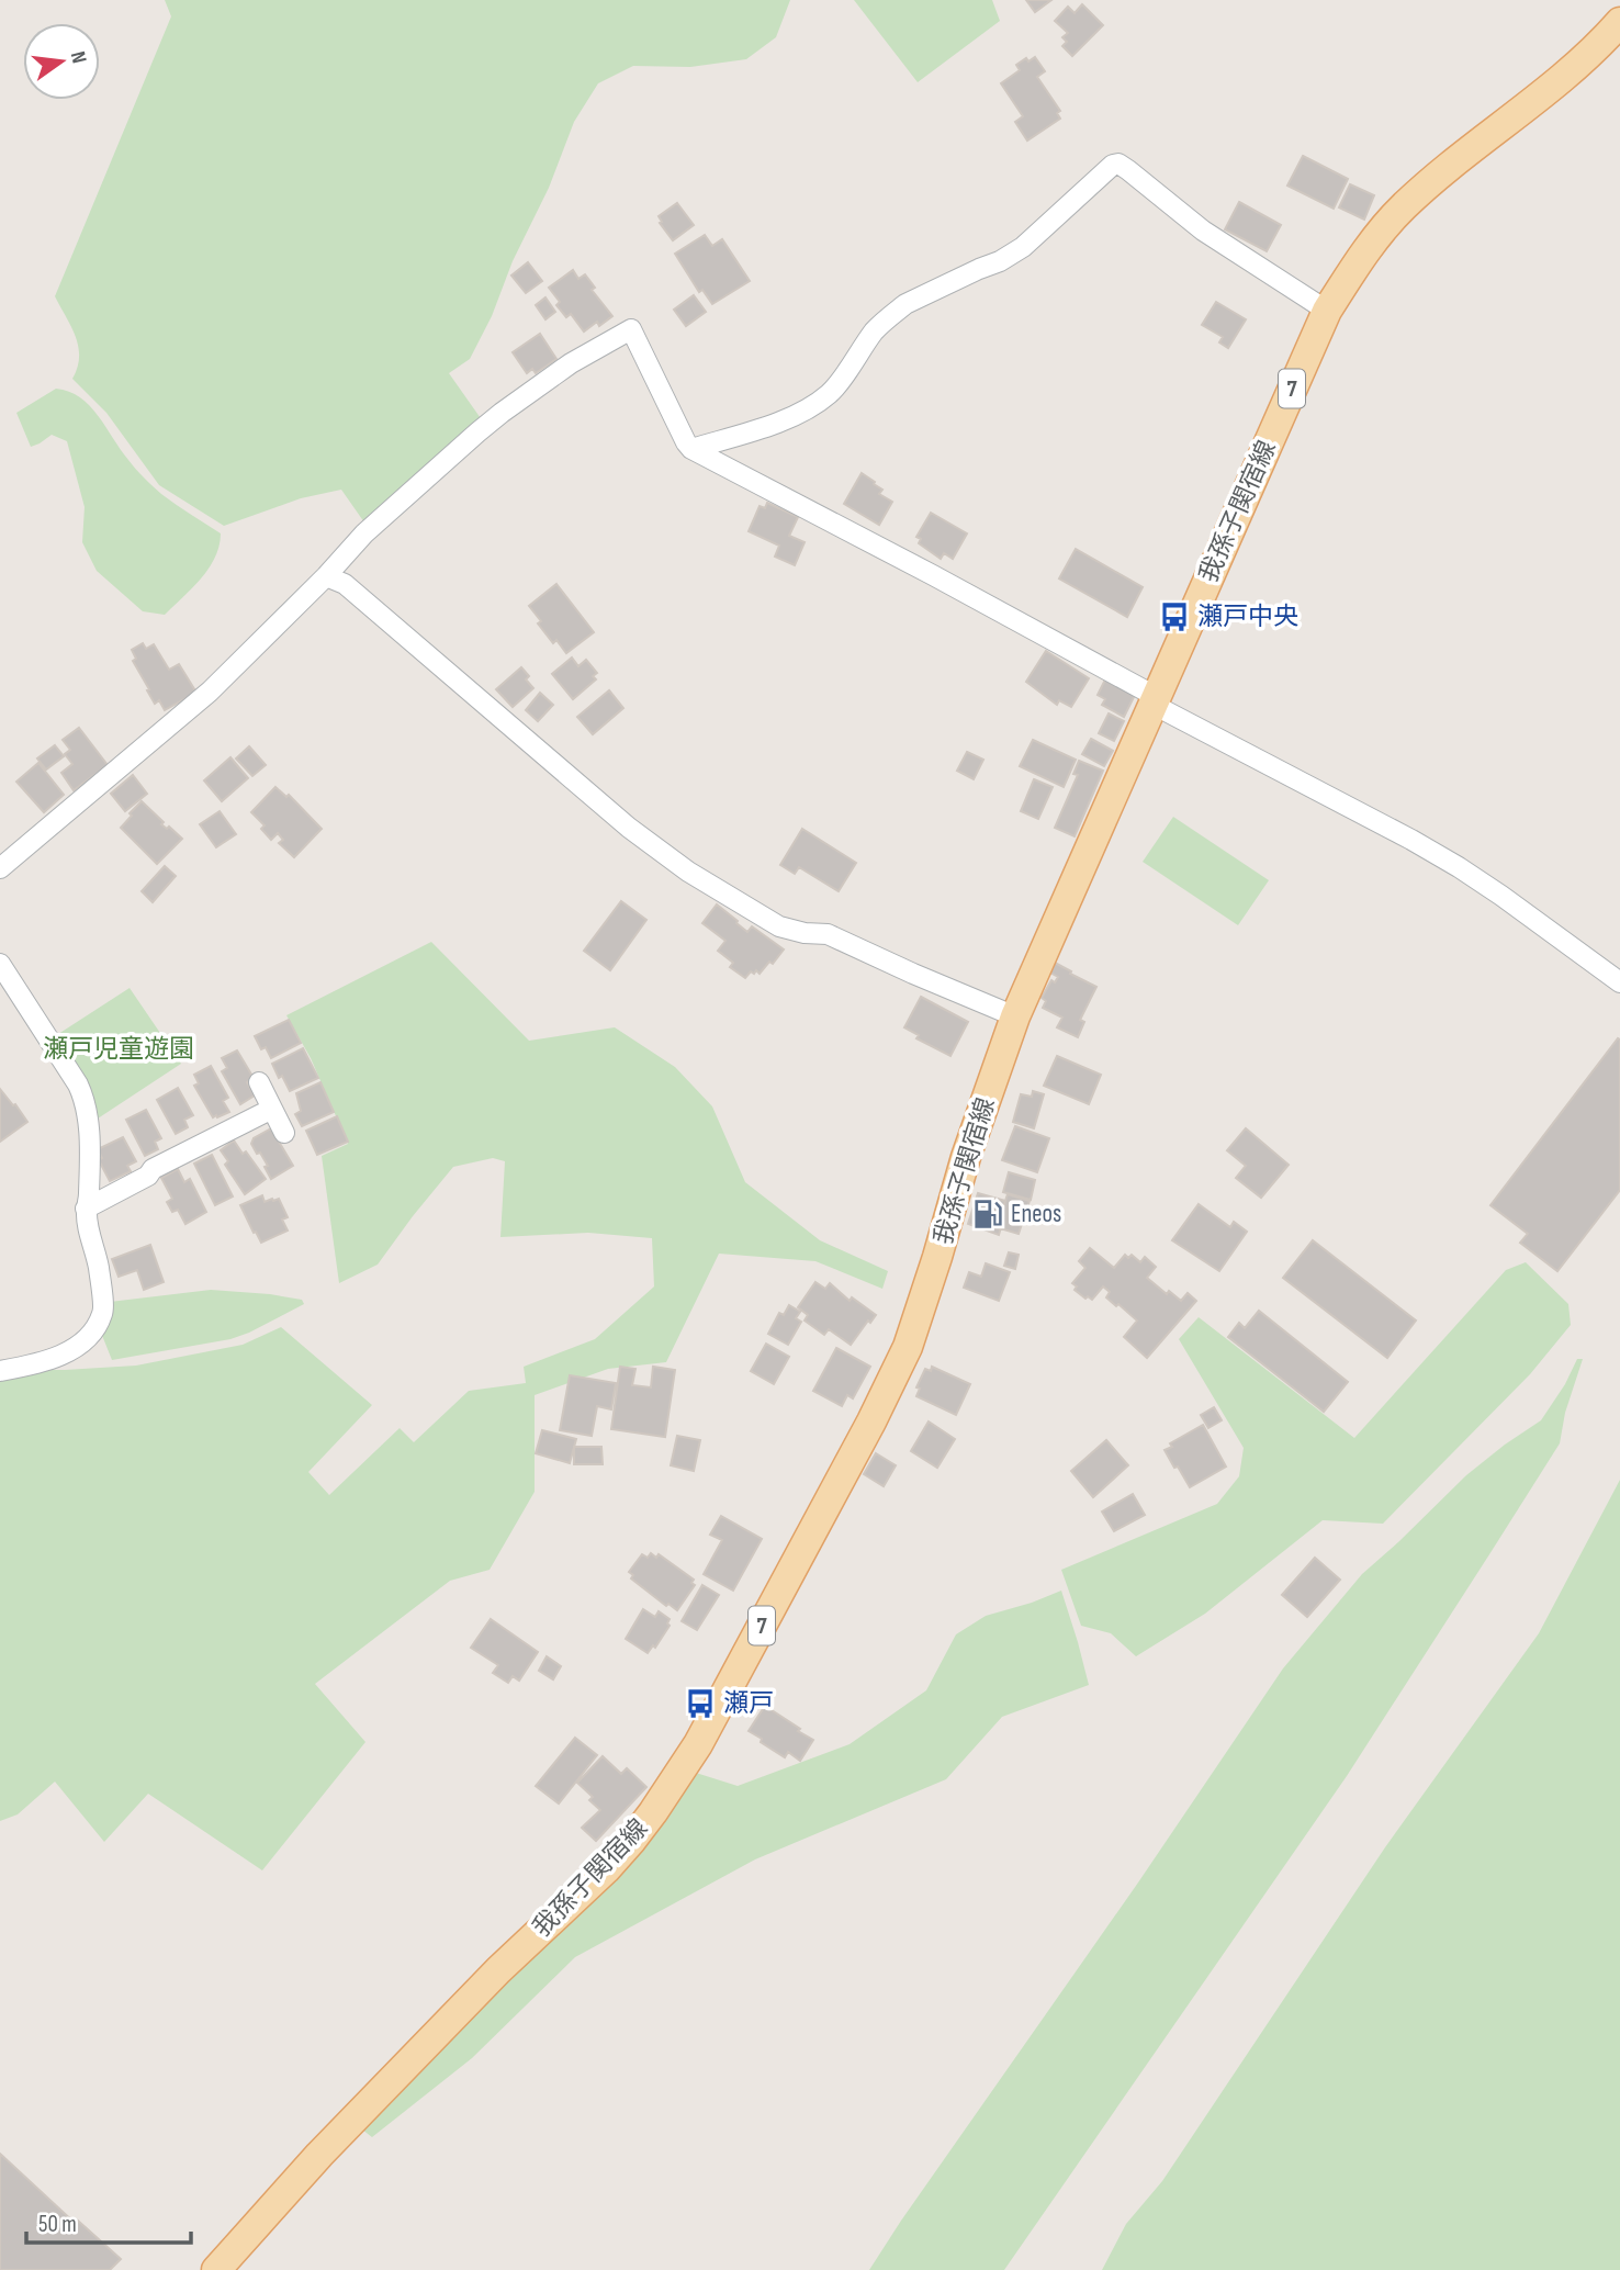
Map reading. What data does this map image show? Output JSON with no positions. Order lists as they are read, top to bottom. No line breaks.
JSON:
{"streets":{"main road":["7","我孫子関宿線"]},"parks":["瀬戸児童遊園"],"places":{"bus stop":["瀬戸中央","瀬戸"],"fuel station":["Eneos"]},"scale_bar":"50 m","north":"right"}
